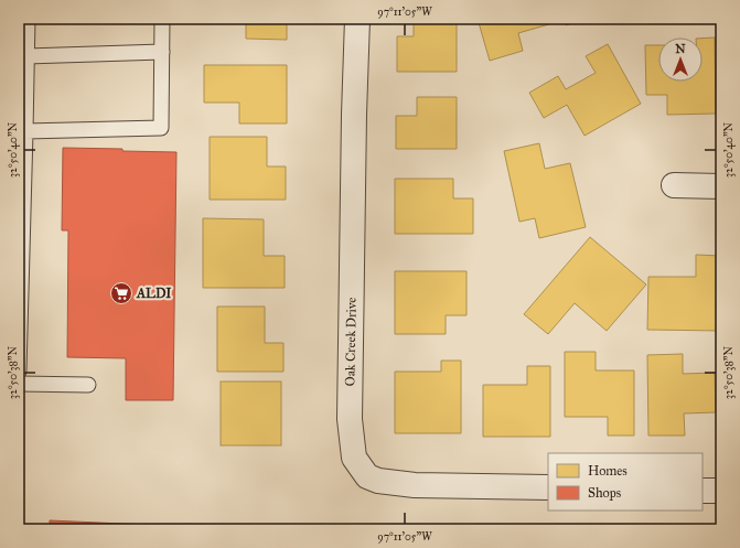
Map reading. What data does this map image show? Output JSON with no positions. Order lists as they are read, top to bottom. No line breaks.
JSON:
{"streets":{"street":["Oak Creek Drive"]},"places":{"supermarket":["ALDI"]},"legend":["Homes","Shops"],"north":"top","coordinates":["97°11'05\"W","32°50'40\"N","32°50'38\"N"]}
